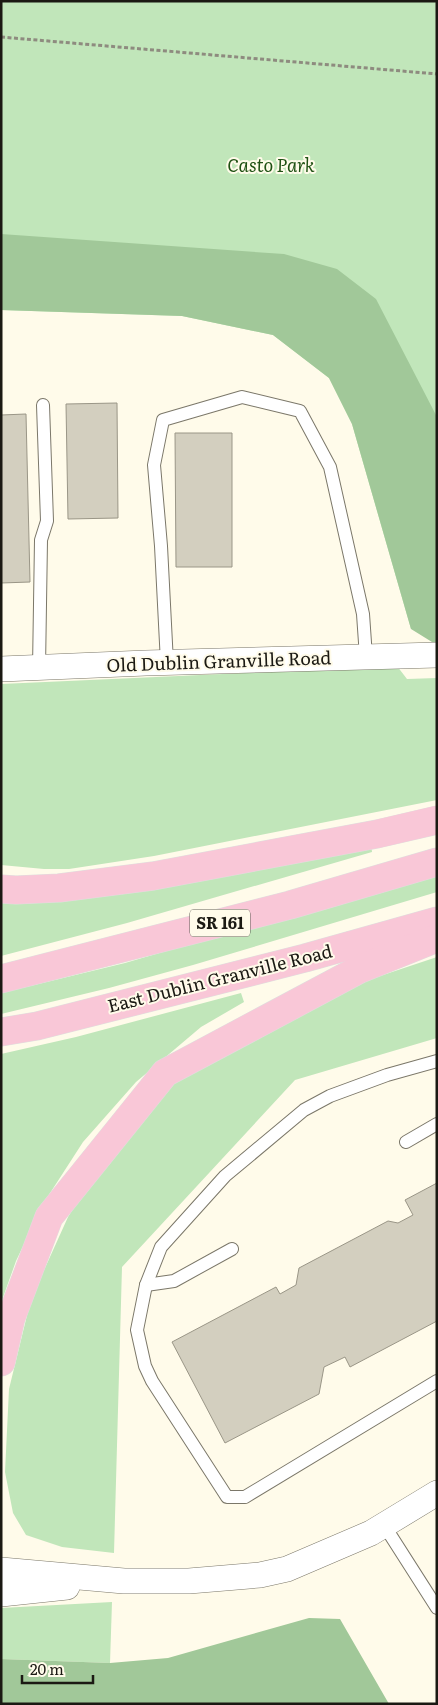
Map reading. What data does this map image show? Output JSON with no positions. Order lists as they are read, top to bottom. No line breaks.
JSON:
{"streets":{"main road":["SR 161","East Dublin Granville Road"],"street":["Old Dublin Granville Road"]},"parks":["Casto Park"],"scale_bar":"20 m"}
